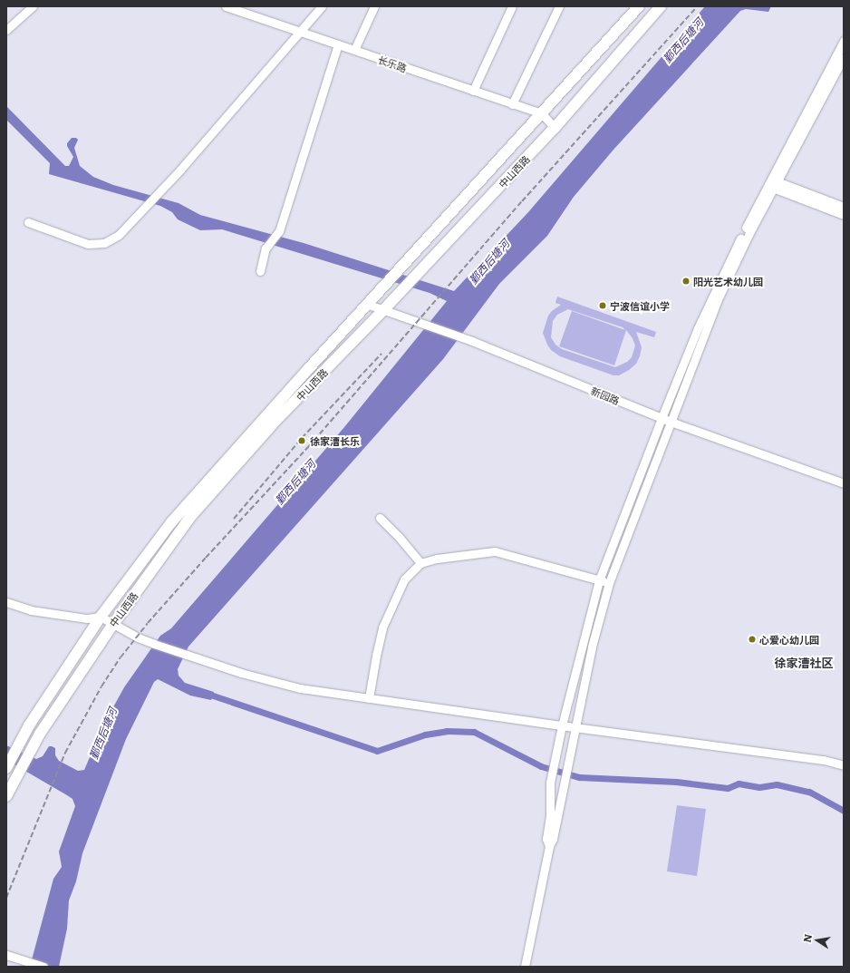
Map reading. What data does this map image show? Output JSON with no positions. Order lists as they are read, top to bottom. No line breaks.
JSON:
{"streets":{"main road":["中山西路"],"street":["长乐路","新园路"]},"crossings":[["长乐路","中山西路"],["中山西路","新园路"]],"districts":["徐家漕社区"],"water":["鄞西后塘河"],"places":["阳光艺术幼儿园","宁波信谊小学","徐家漕长乐","心爱心幼儿园"],"north":"left"}
